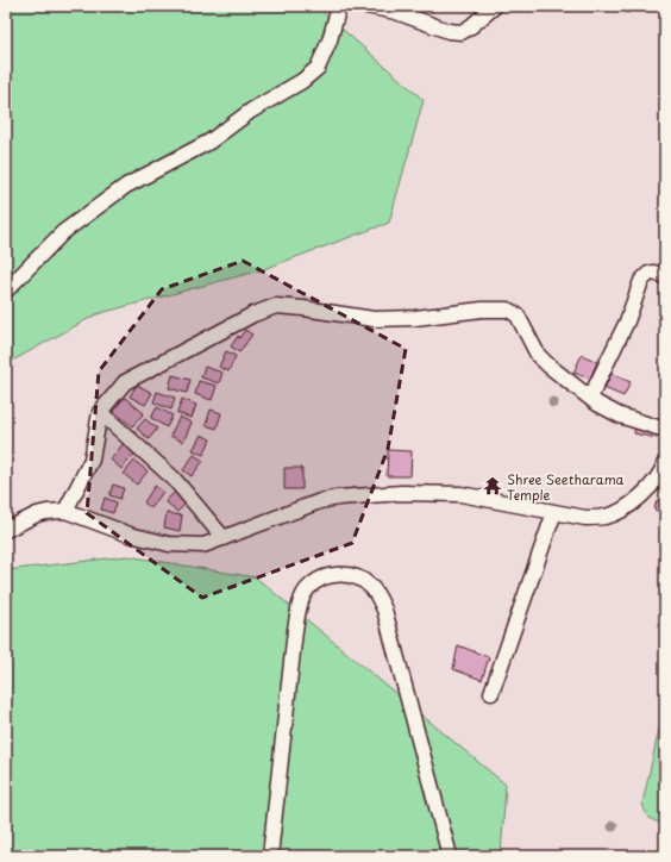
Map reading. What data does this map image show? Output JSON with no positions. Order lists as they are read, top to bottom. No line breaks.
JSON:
{"places":{"temple":["Shree Seetharama Temple"]}}
